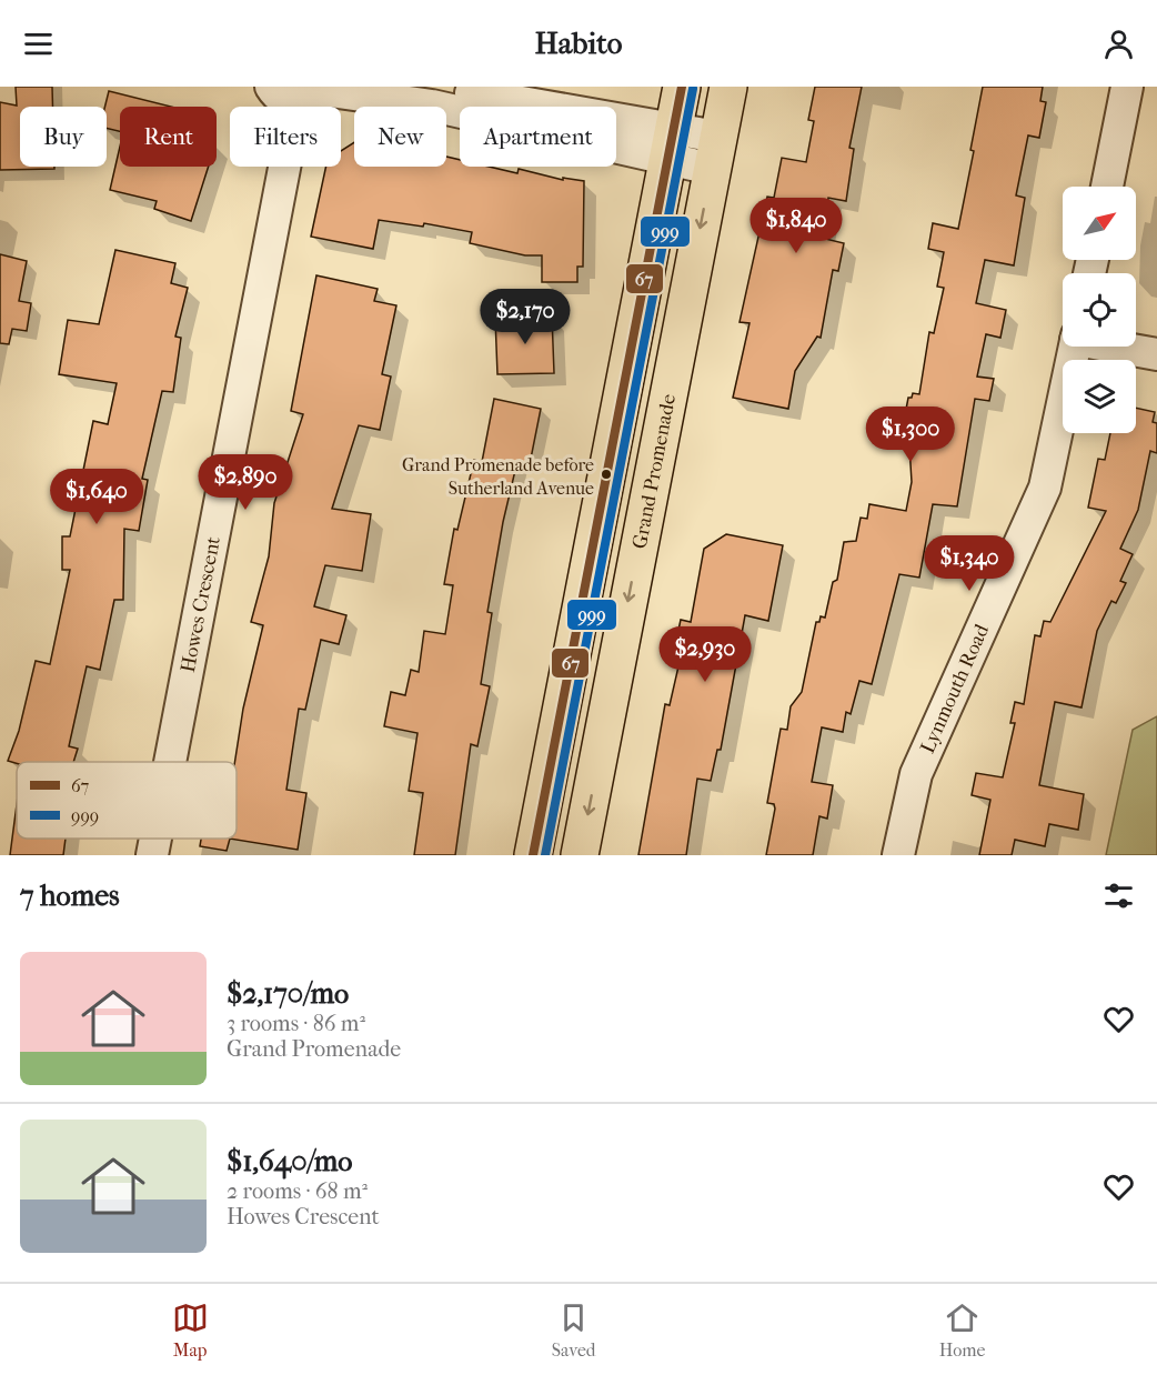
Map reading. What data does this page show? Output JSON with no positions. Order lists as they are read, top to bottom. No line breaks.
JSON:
{"streets":{"main road":["Grand Promenade"],"street":["Howes Crescent","Lynmouth Road"]},"places":["Grand Promenade before Sutherland Avenue"],"lines":["transit line 67","transit line 999"],"legend":["67","999"],"north":"top right","page":{"header":"Habito","chip":["Buy","Rent","Filters","New","Apartment"],"price":["$1,840","$2,170","$1,300","$2,890","$1,640","$1,340","$2,930"],"heading":"7 homes","list":[{"name":"$2,170/mo","note":"3 rooms · 86 m² · Grand Promenade"},{"name":"$1,640/mo","note":"2 rooms · 68 m² · Howes Crescent"}],"tabs":["Map","Saved","Home"]}}
